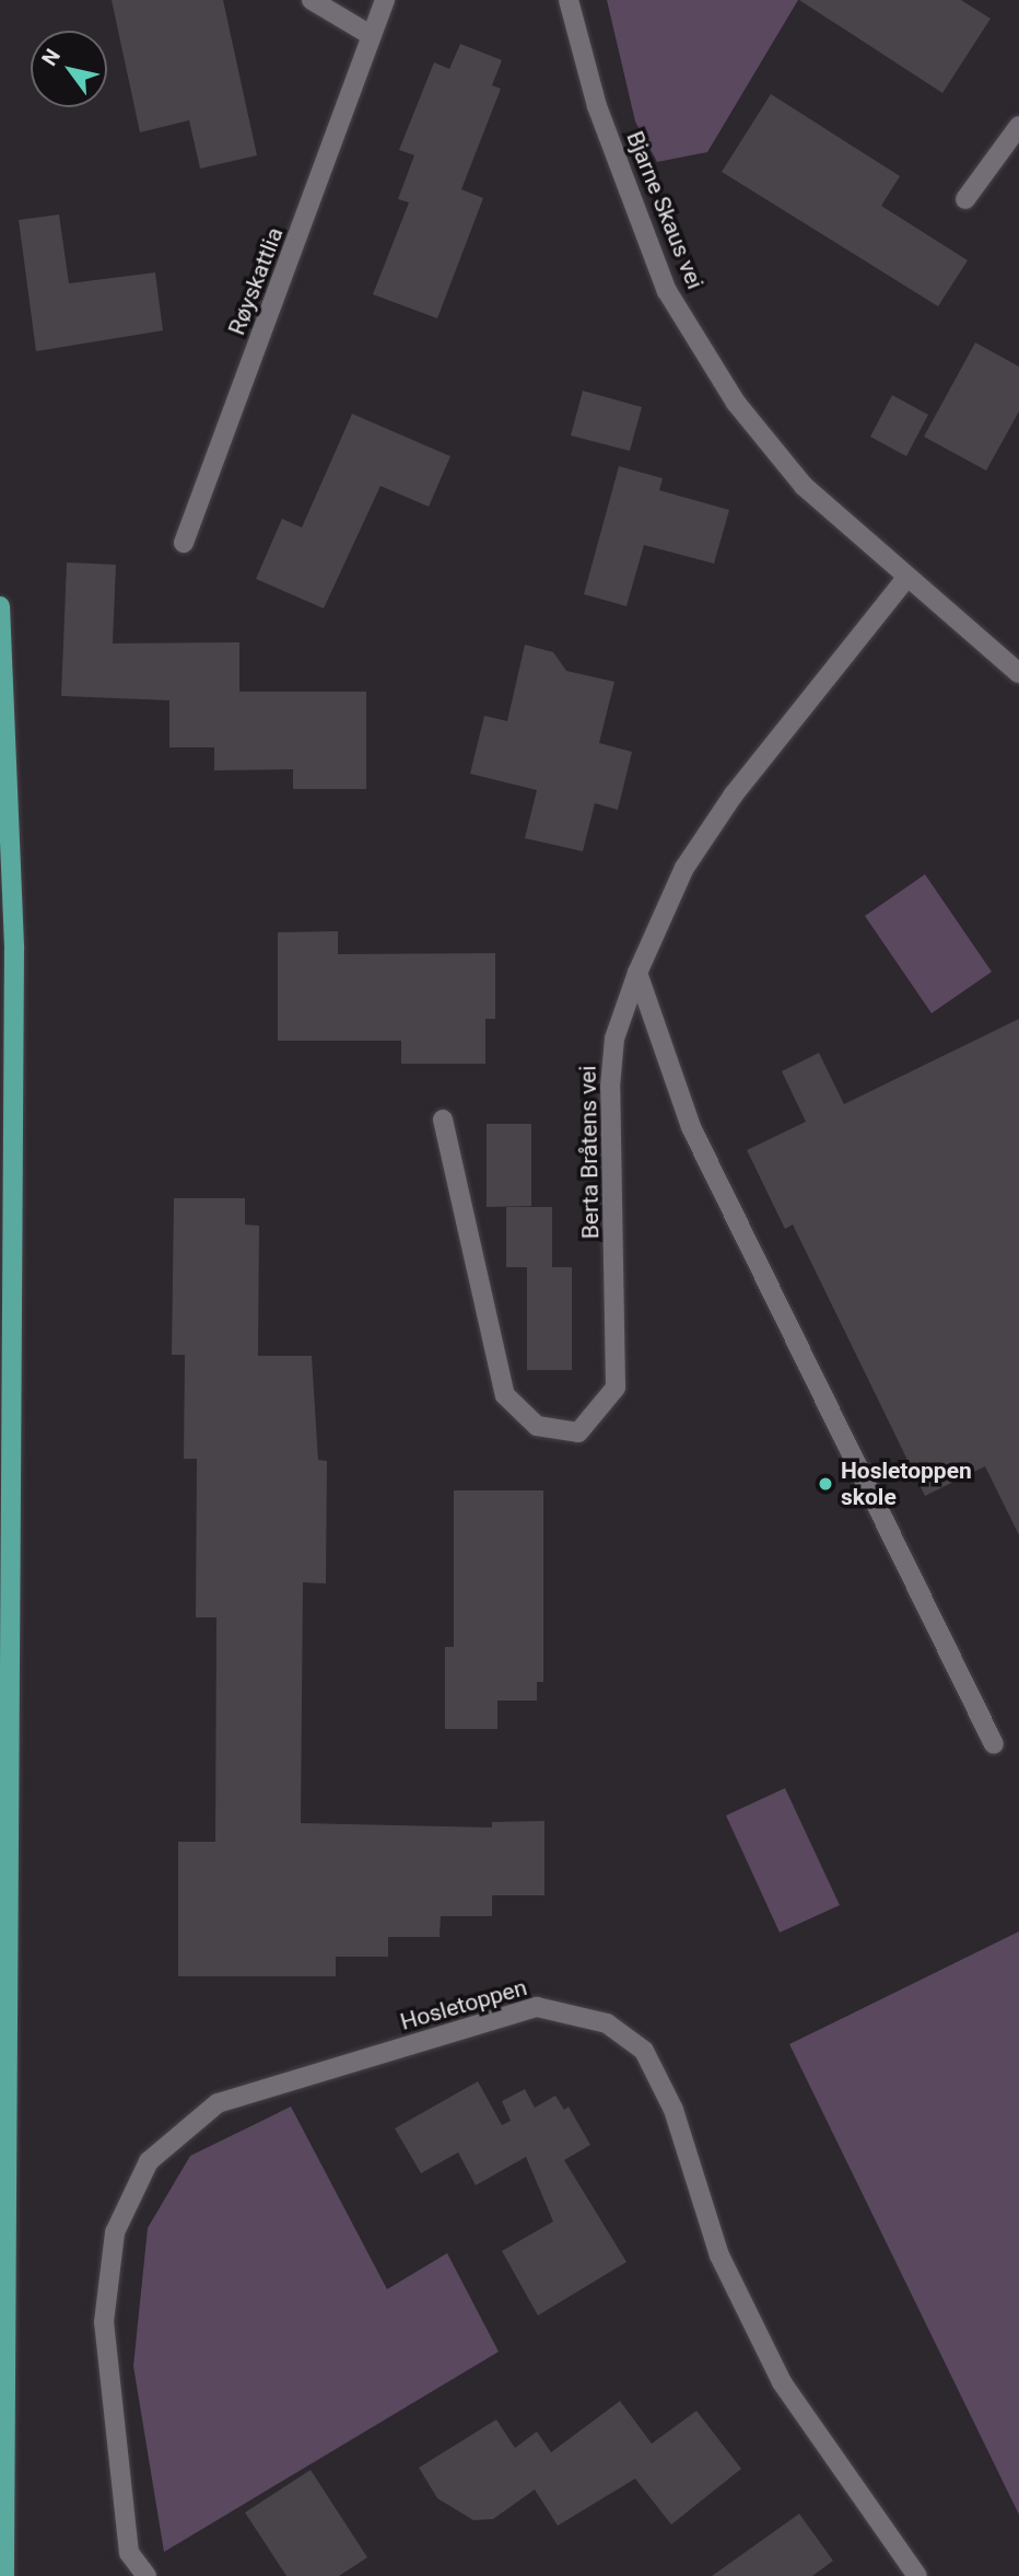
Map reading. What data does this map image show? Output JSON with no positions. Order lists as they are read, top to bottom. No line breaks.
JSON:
{"streets":{"street":["Bjarne Skaus vei","Røyskattlia","Berta Bråtens vei","Hosletoppen"]},"crossings":[["Bjarne Skaus vei","Berta Bråtens vei"]],"places":["Hosletoppen skole"],"north":"top left"}
